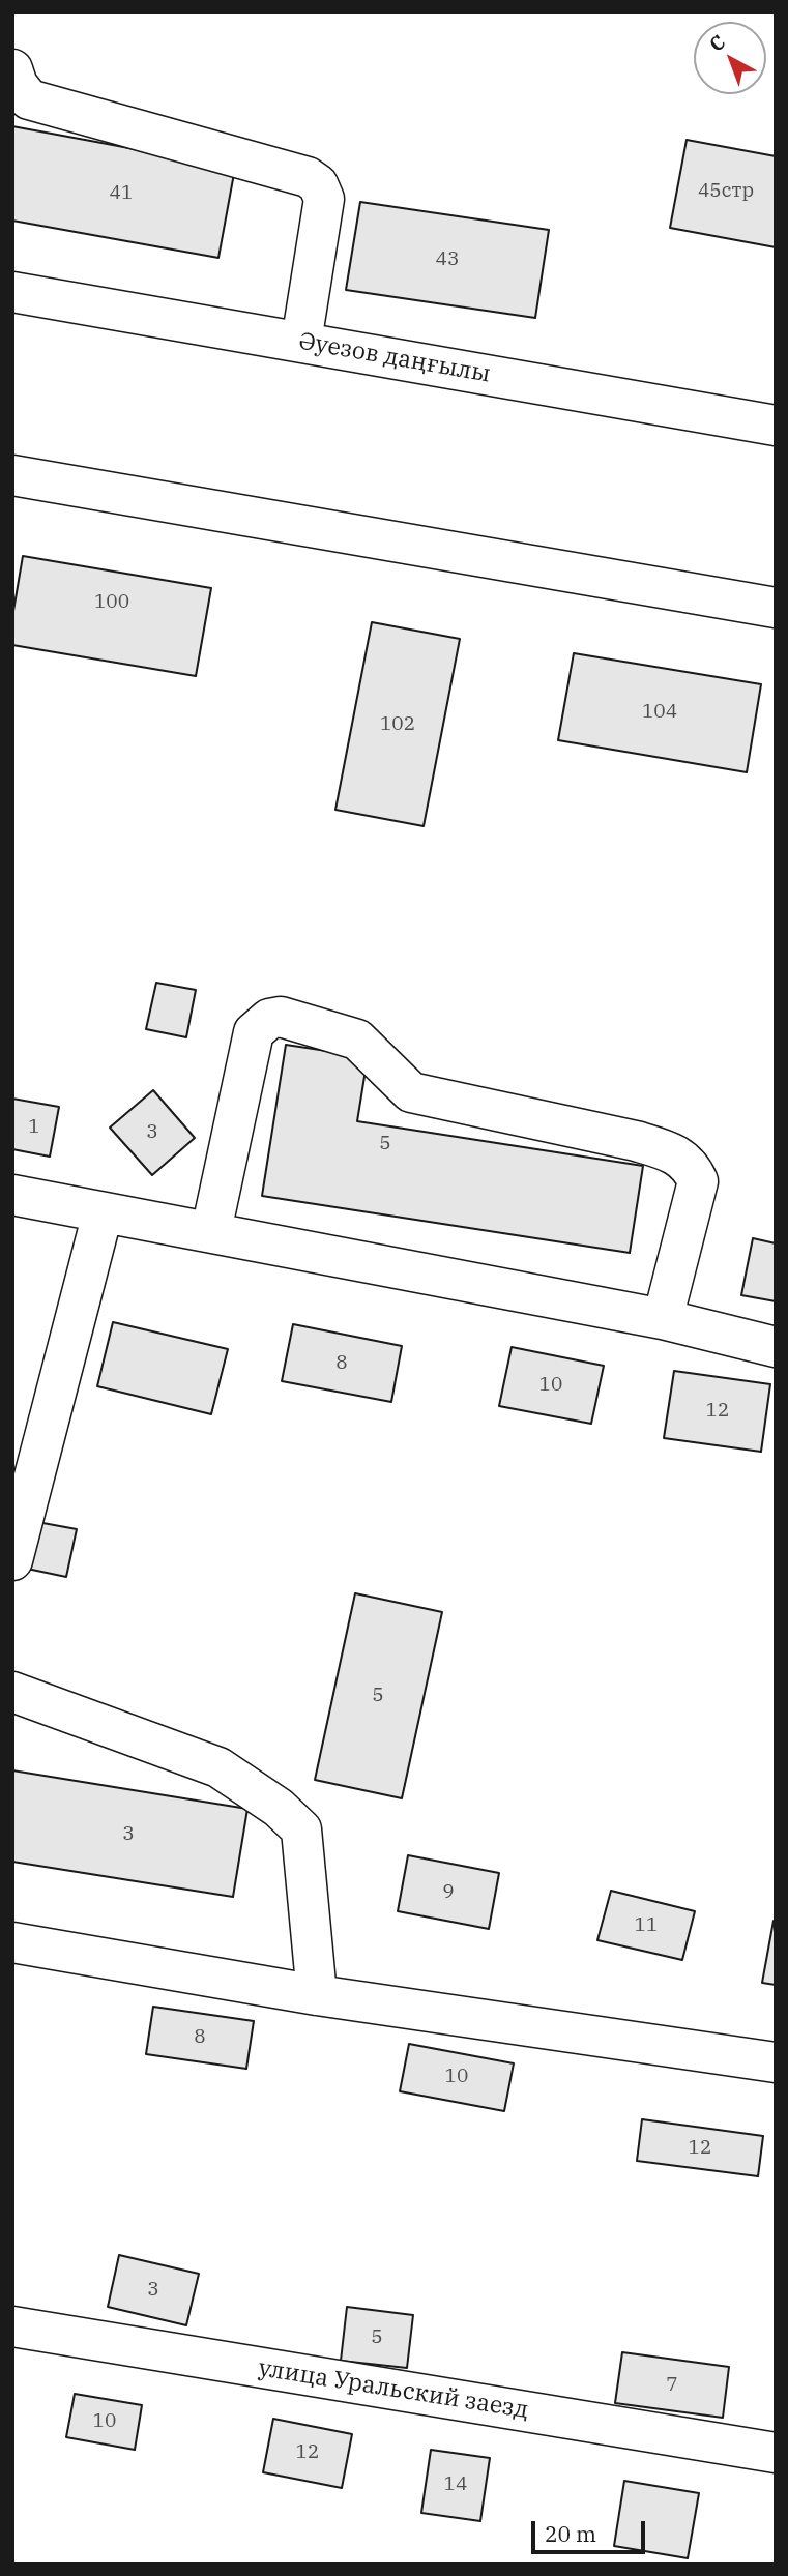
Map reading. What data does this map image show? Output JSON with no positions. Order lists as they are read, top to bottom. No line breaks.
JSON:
{"streets":{"street":["Әуезов даңғылы","улица Уральский заезд"]},"house_numbers":["45стр","41","43","100","104","102","1","3","5","8","10","12","5","3","9","11","8","10","12","3","5","7","10","12","14"],"scale_bar":"20 m","north":"top left"}
